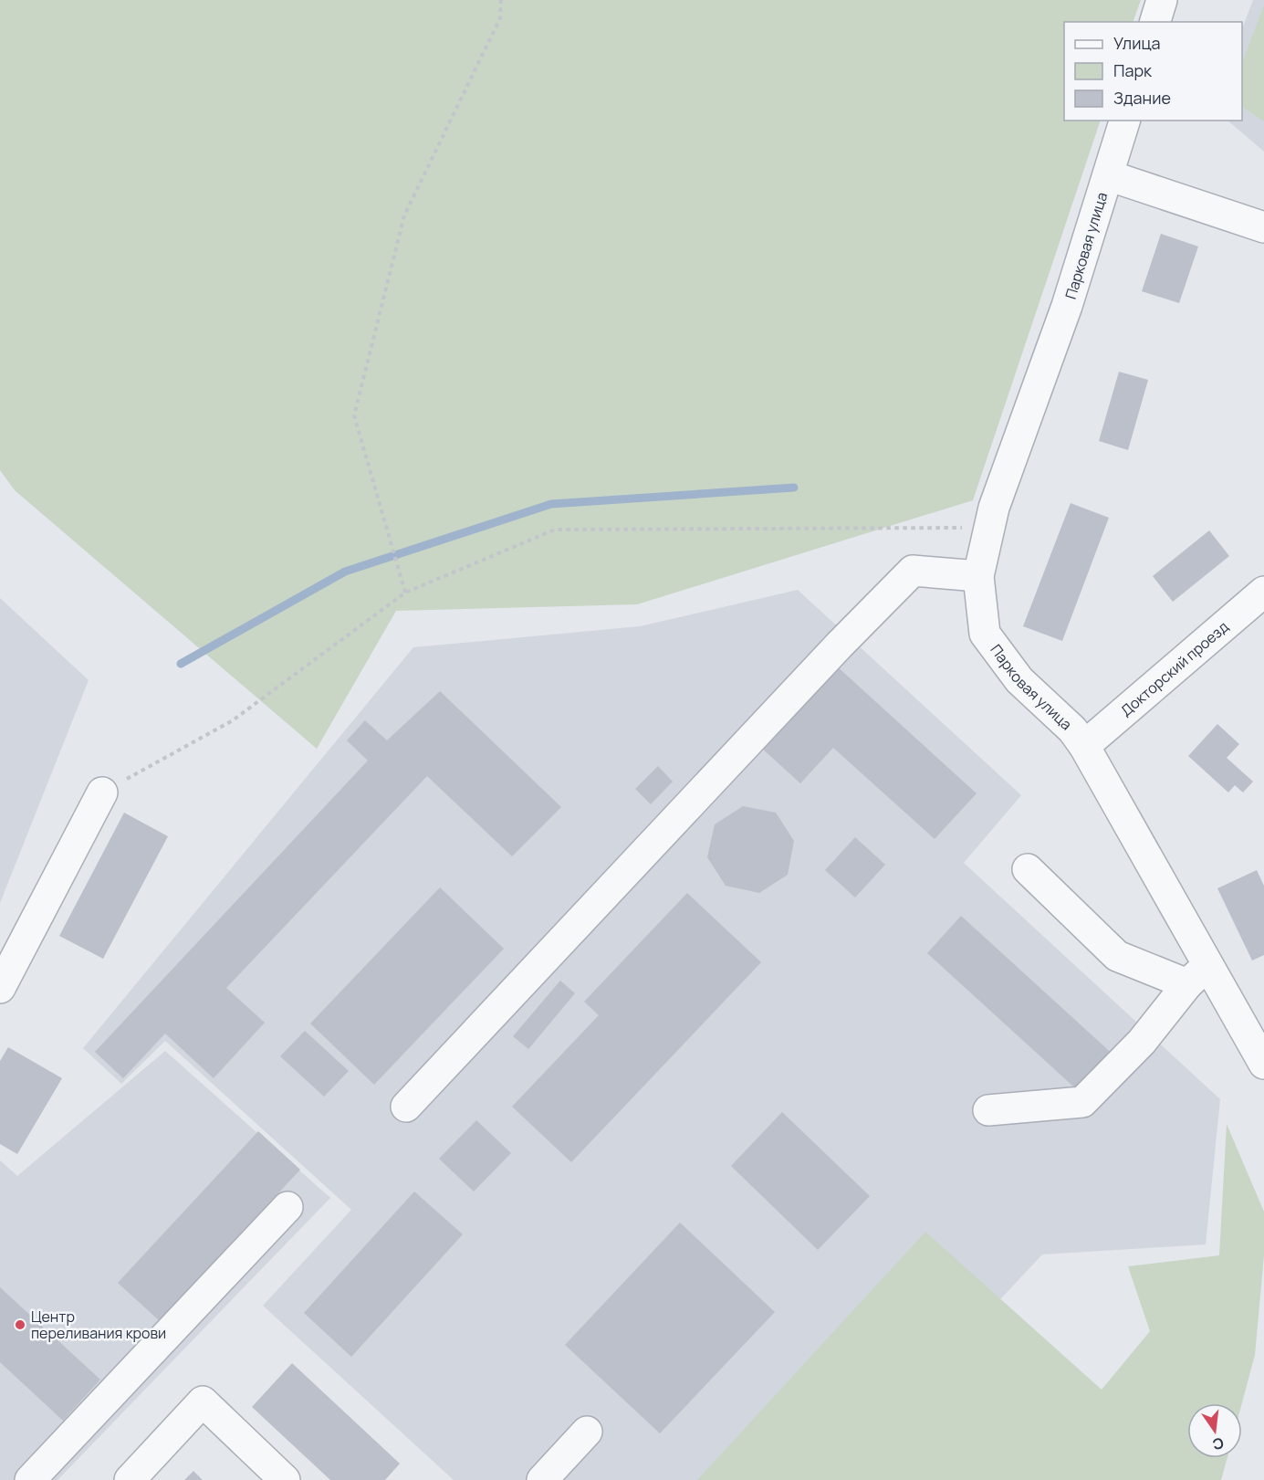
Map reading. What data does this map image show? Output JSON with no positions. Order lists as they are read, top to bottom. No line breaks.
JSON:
{"streets":{"street":["Парковая улица","Докторский проезд"]},"crossings":[["Парковая улица","Докторский проезд"]],"places":["Центр переливания крови"],"legend":["Улица","Парк","Здание"],"north":"bottom"}
